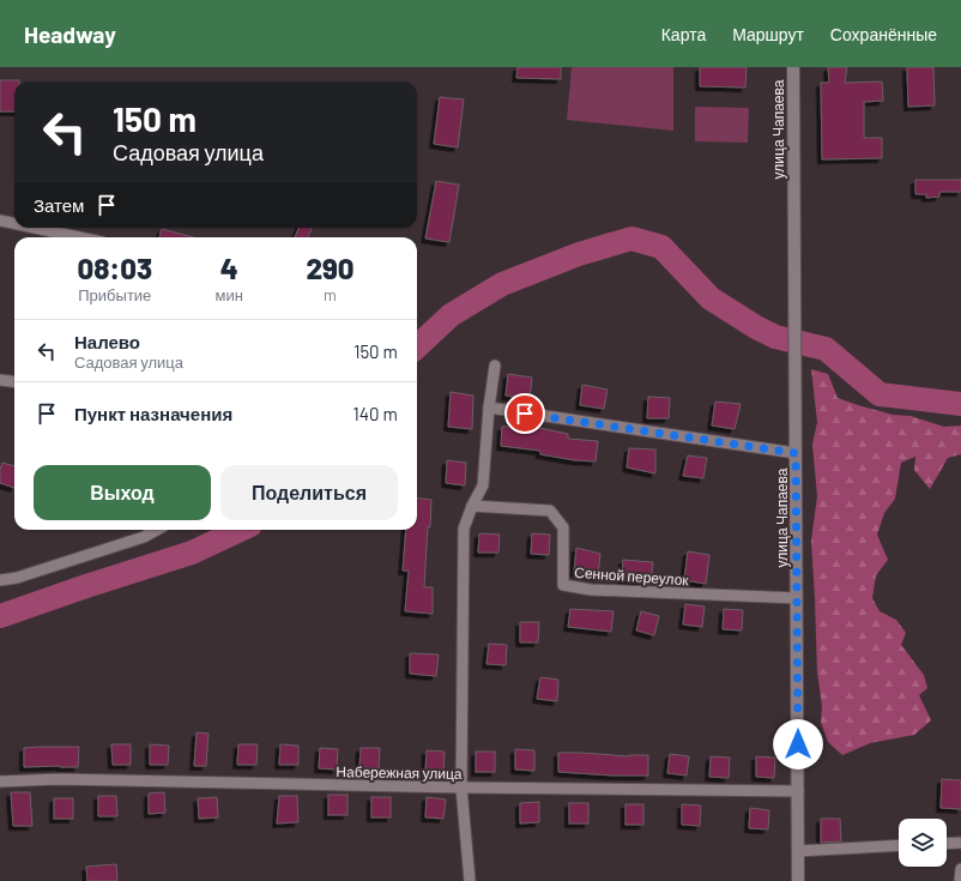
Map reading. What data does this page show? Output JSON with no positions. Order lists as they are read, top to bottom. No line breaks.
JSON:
{"streets":{"street":["улица Чапаева","Сенной переулок","Набережная улица"]},"crossings":[["улица Чапаева","Сенной переулок"],["улица Чапаева","Набережная улица"]],"page":{"header":"Headway","nav":["Карта","Маршрут","Сохранённые"],"turn":["150 m","Садовая улица"],"then":"Затем","eta":["08:03","Прибытие","4","мин","290","m"],"list":[{"name":"Налево","note":"Садовая улица","value":"150 m"},{"name":"Пункт назначения","value":"140 m"}],"buttons":["Выход","Поделиться"]}}
